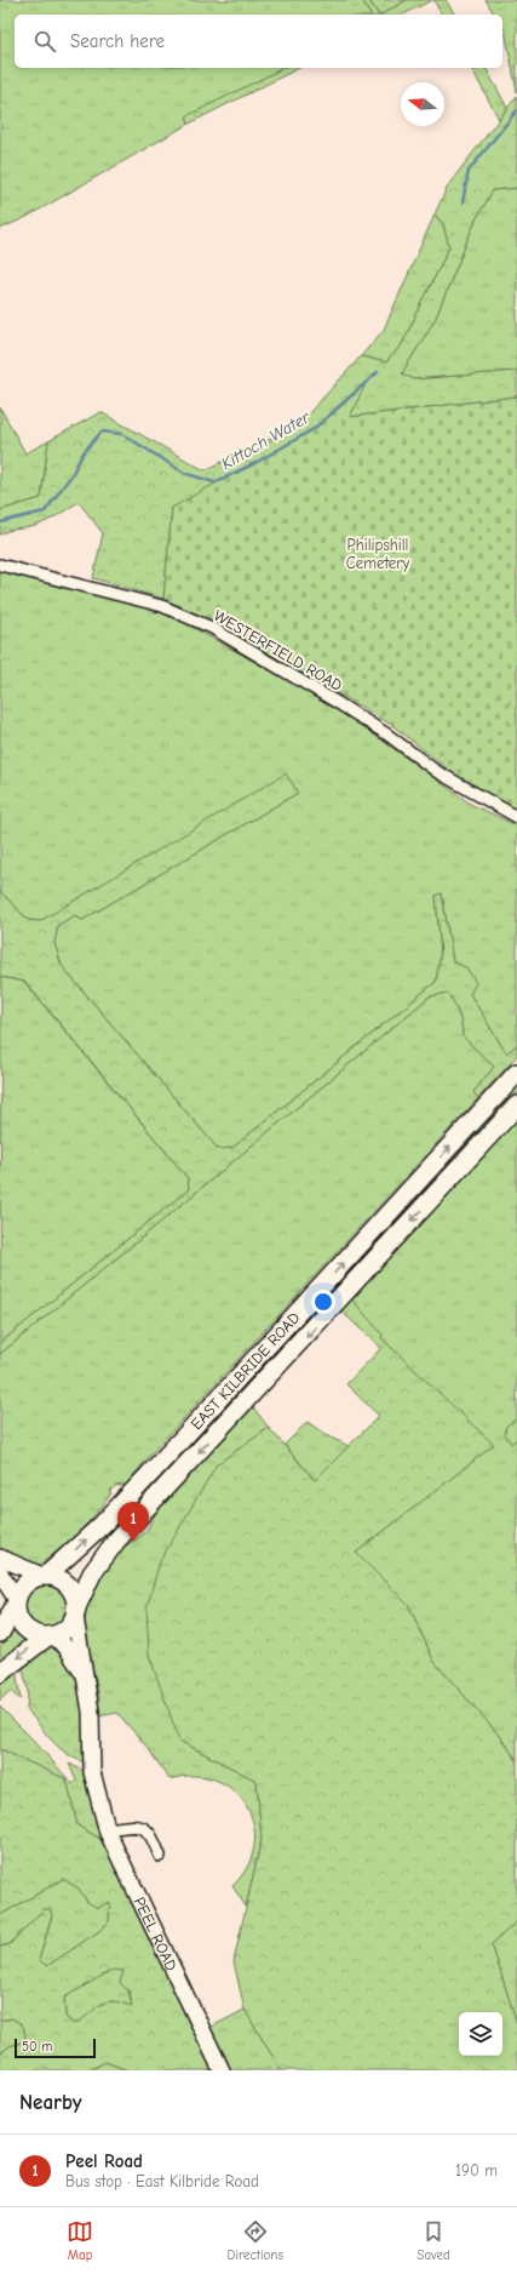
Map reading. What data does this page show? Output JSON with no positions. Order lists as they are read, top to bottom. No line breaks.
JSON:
{"streets":{"main road":["EAST KILBRIDE ROAD"],"street":["WESTERFIELD ROAD","PEEL ROAD"]},"crossings":[["EAST KILBRIDE ROAD","PEEL ROAD"]],"water":["Kittoch Water"],"parks":["Philipshill Cemetery"],"scale_bar":"50 m","north":"left","page":{"search":"Search here","pins":"1","scale":"50 m","heading":"Nearby","list":[{"mark":"1","name":"Peel Road","note":"Bus stop · East Kilbride Road","value":"190 m"}],"nav":["Map","Directions","Saved"]}}
